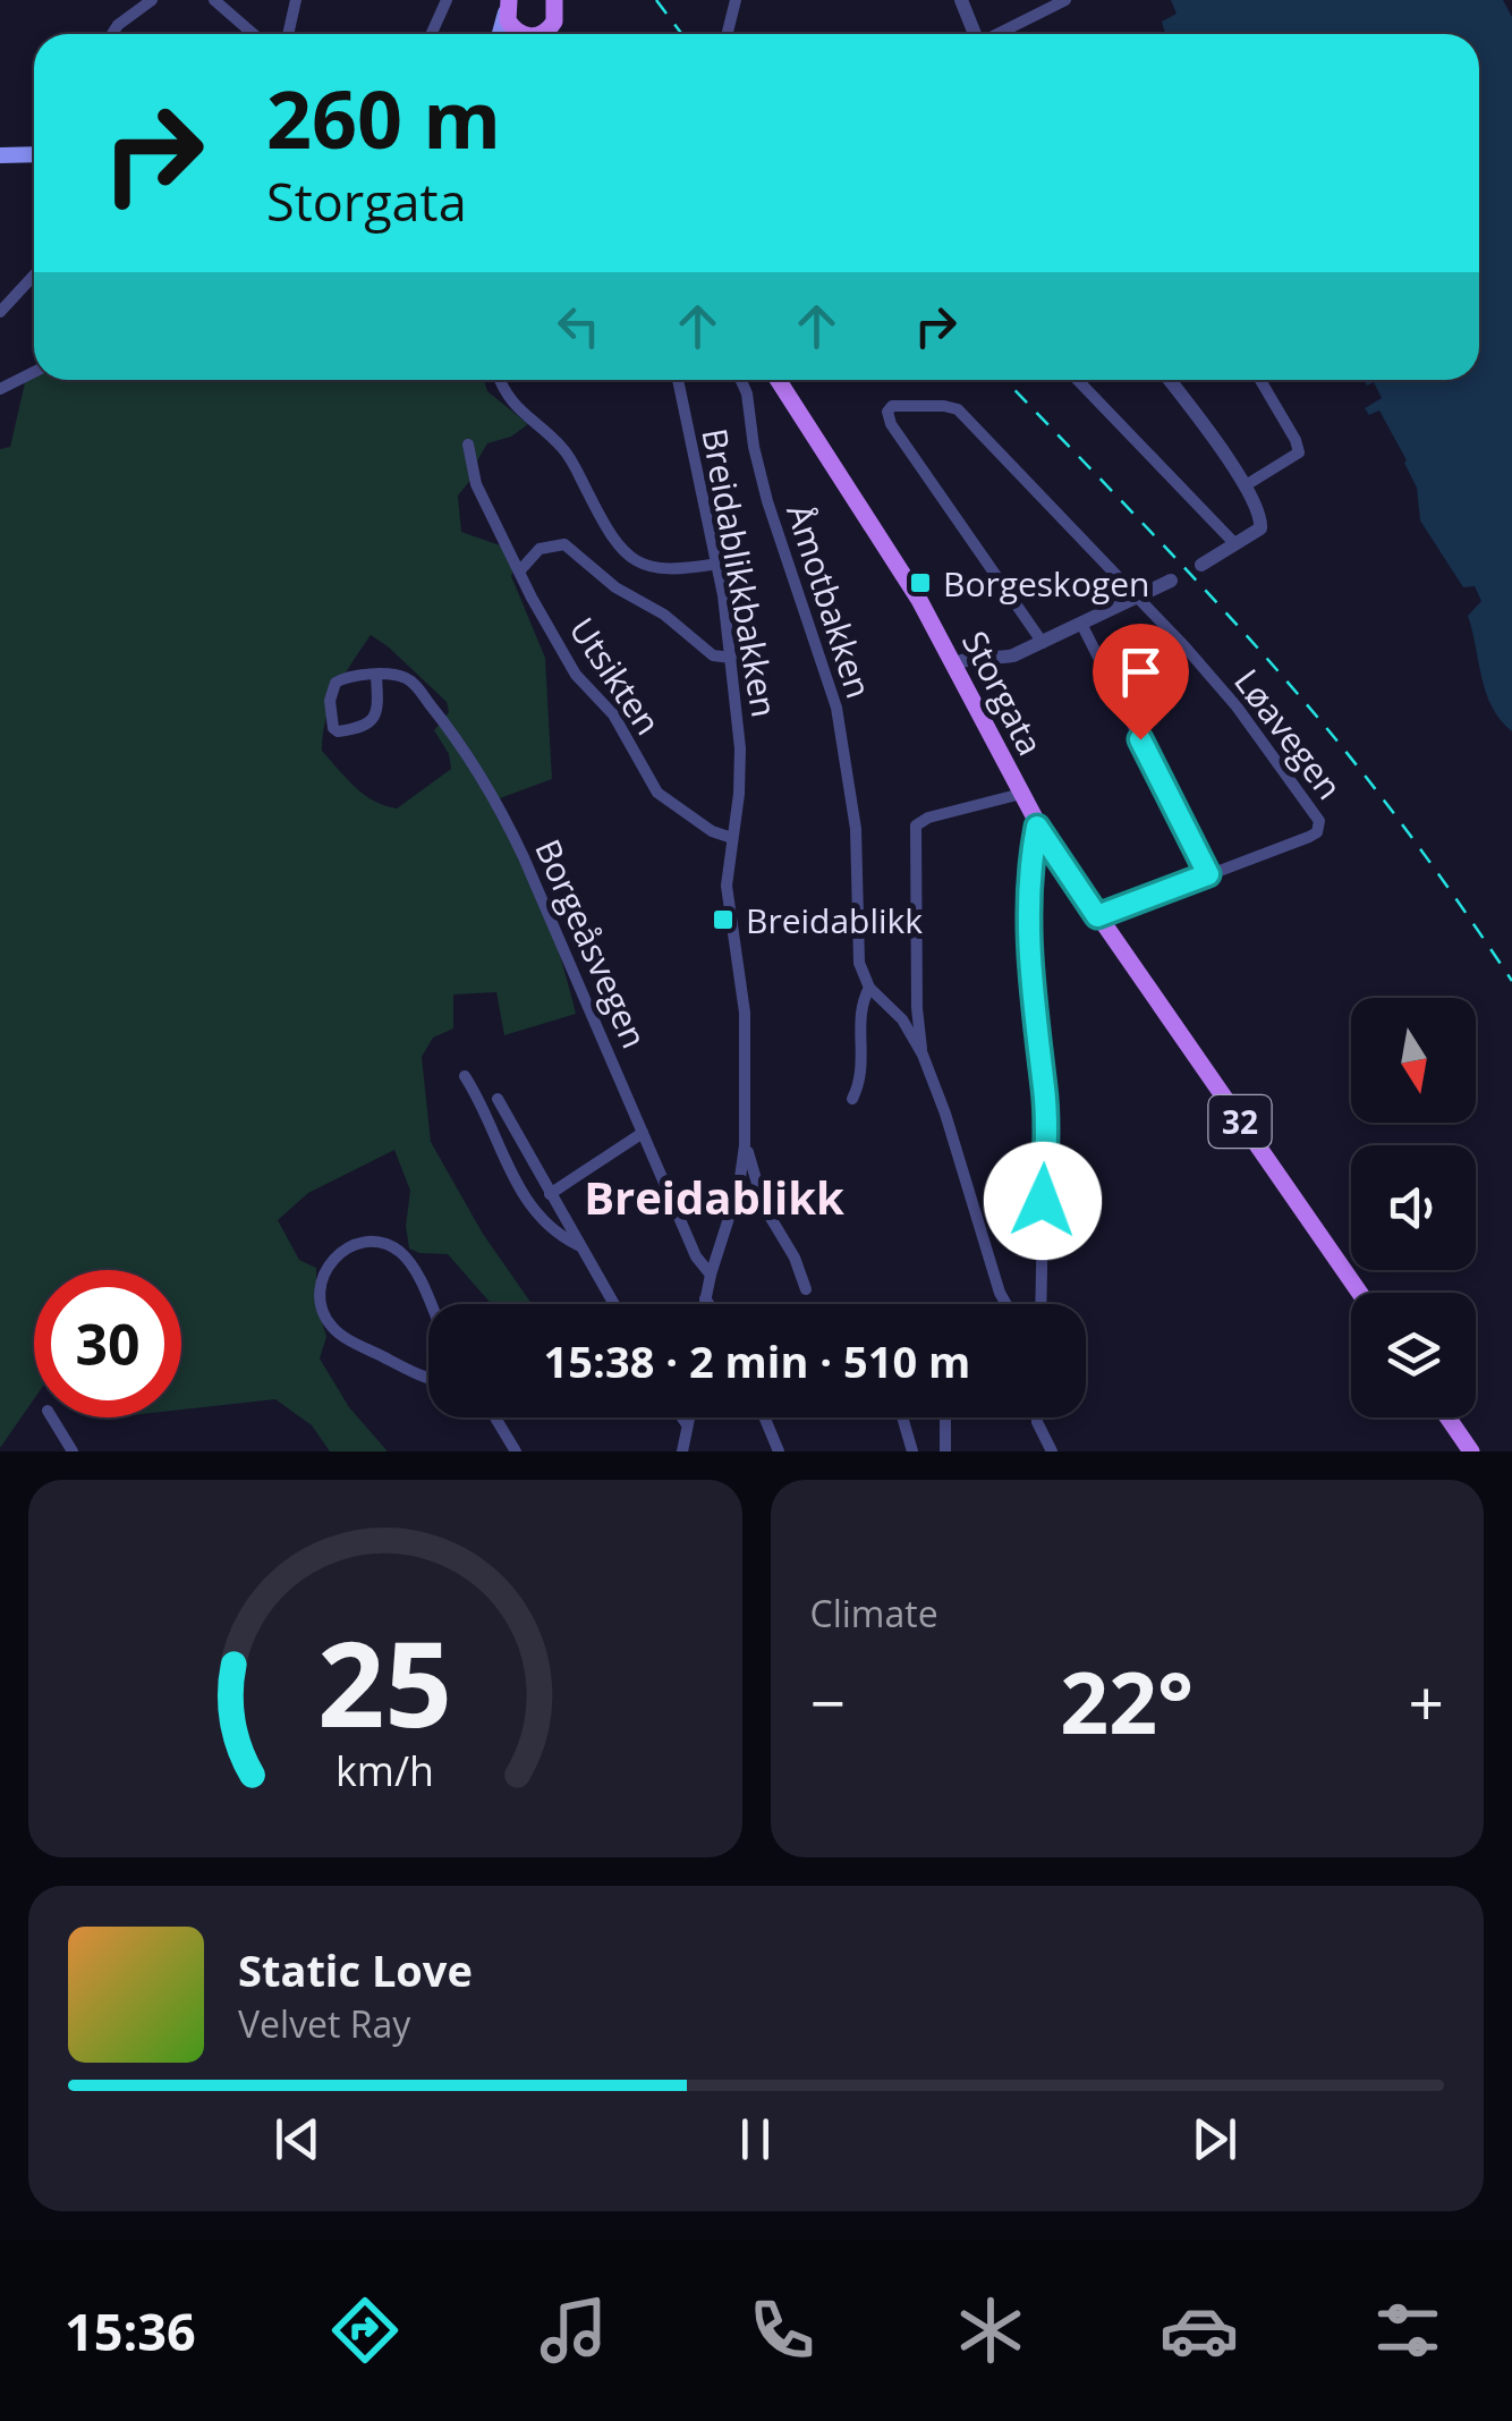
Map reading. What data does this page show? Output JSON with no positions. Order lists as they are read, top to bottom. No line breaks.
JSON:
{"streets":{"main road":["Storgata","32"],"street":["Breidablikkbakken","Åmotbakken","Utsikten","Løavegen","Borgeåsvegen"]},"crossings":[["Breidablikkbakken","Utsikten"],["Breidablikkbakken","Borgeåsvegen"],["Storgata","Løavegen"],["Storgata","32"],["Løavegen","32"]],"districts":["Breidablikk"],"places":{"transit":["Borgeskogen","Breidablikk"]},"north":"bottom","page":{"turn":["260 m","Storgata"],"limit":"30","trip":"15:38 · 2 min · 510 m","tile":"Climate","heat":["−","22°","+"],"song":["Static Love","Velvet Ray"],"tabs":"15:36","gauge":["25","km/h"]}}
